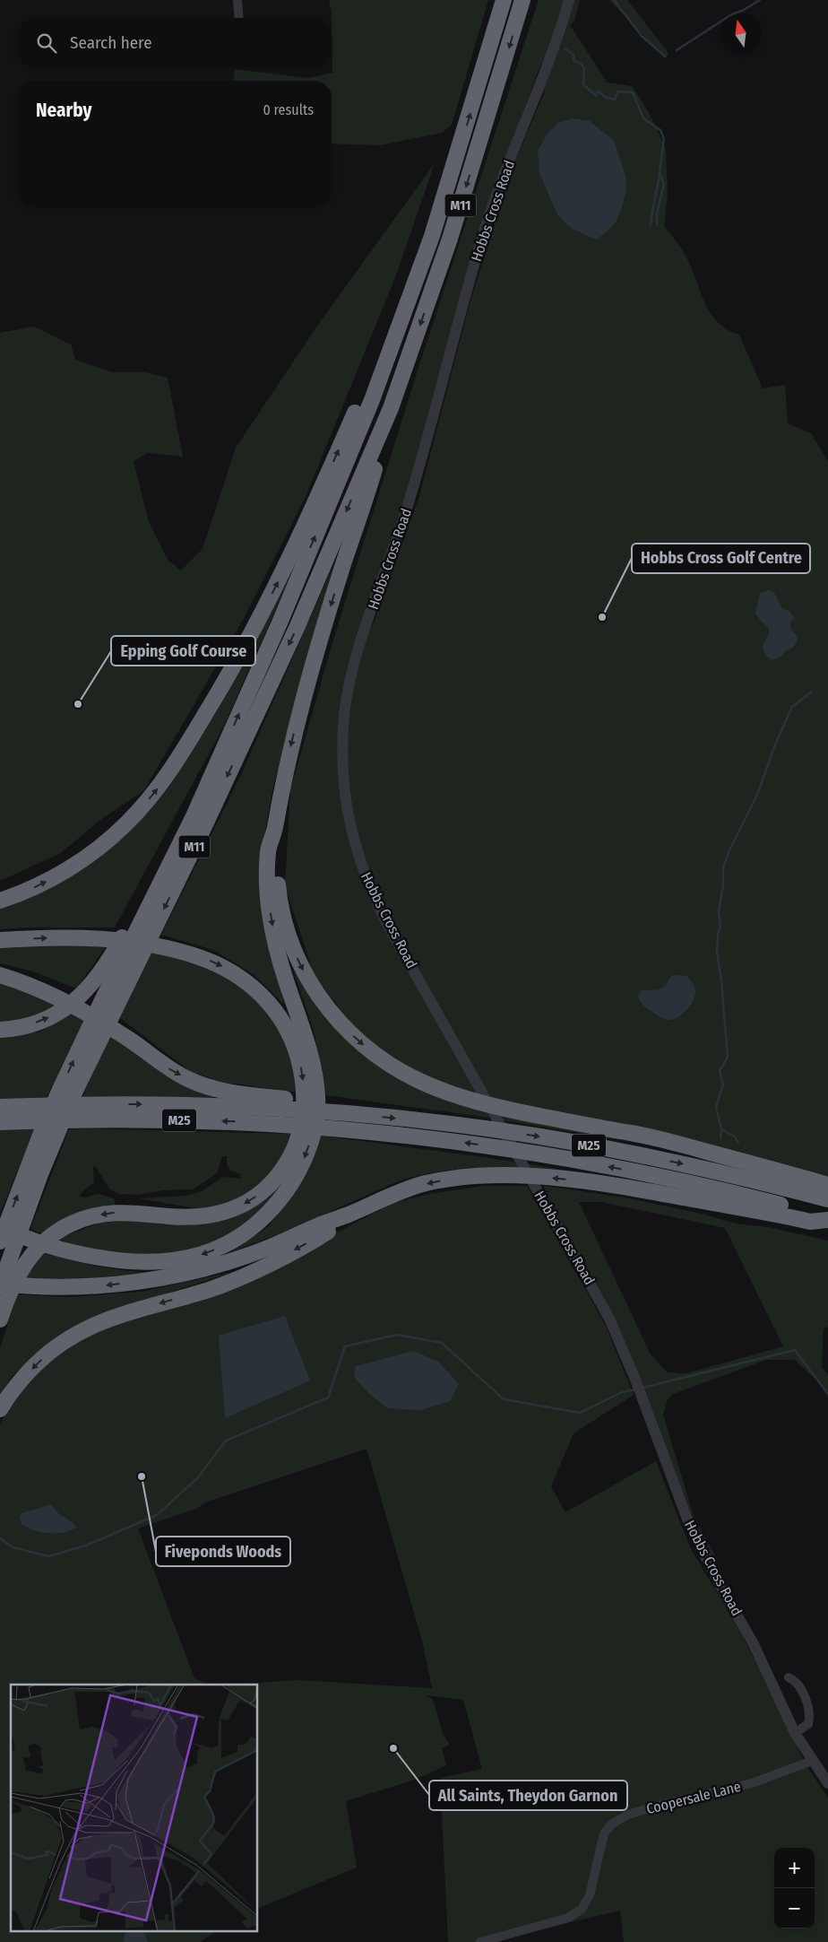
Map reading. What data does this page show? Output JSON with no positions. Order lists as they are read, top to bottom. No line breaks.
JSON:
{"streets":{"highway":["M11","M25"],"street":["Hobbs Cross Road","Coopersale Lane"]},"crossings":[["Hobbs Cross Road","Coopersale Lane"]],"places":["Hobbs Cross Golf Centre","Epping Golf Course","Fiveponds Woods","All Saints, Theydon Garnon"],"north":"top","page":{"search":"Search here","heading":["Nearby","0 results"],"map_buttons":["+","−"]}}
